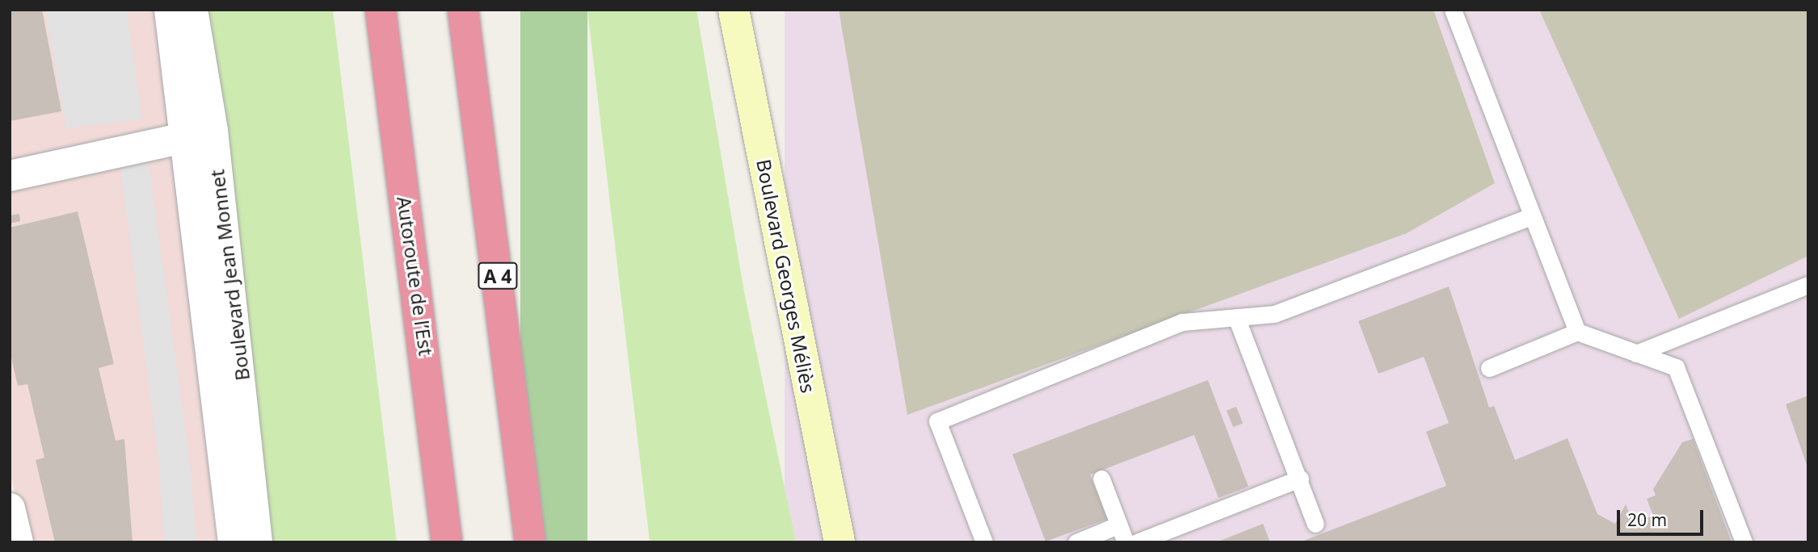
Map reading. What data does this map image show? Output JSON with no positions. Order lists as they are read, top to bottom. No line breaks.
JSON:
{"streets":{"highway":["Autoroute de l’Est","A 4"],"main road":["Boulevard Georges Méliès"],"street":["Boulevard Jean Monnet"]},"scale_bar":"20 m"}
